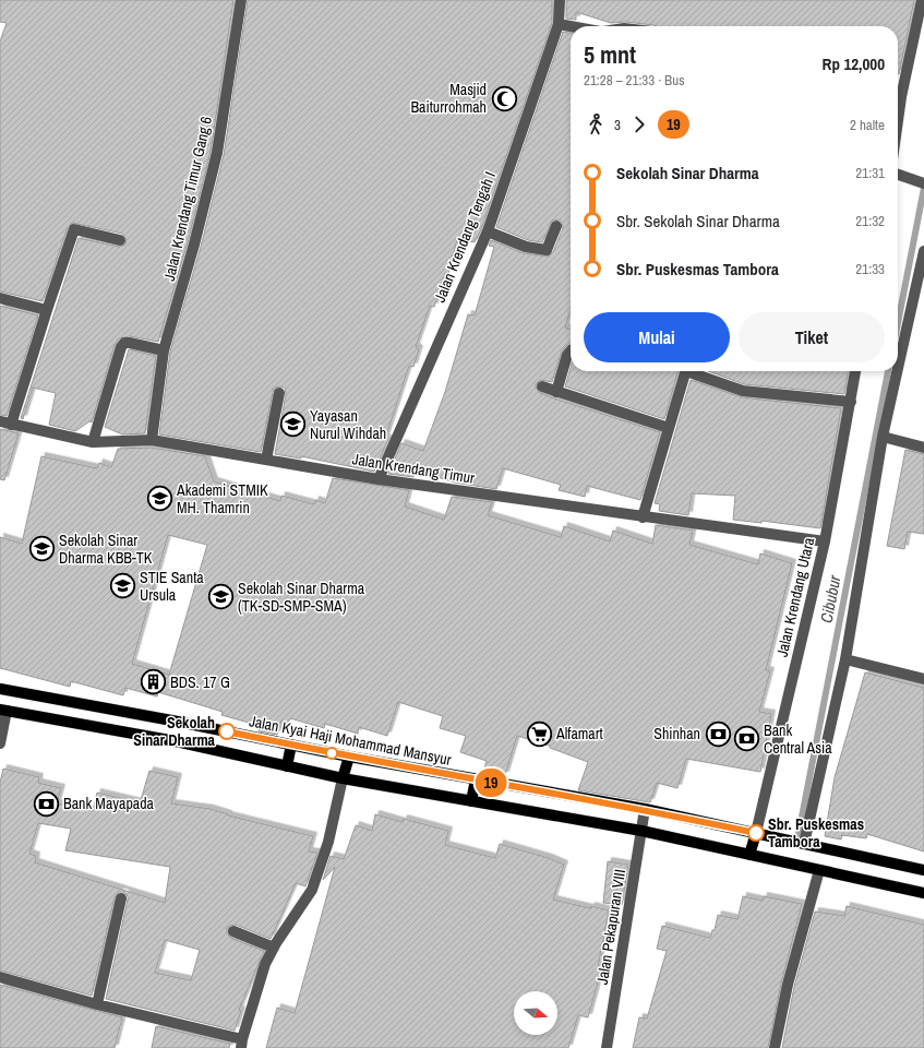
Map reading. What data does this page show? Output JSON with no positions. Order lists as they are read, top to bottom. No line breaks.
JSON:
{"streets":{"main road":["Jalan Kyai Haji Mohammad Mansyur"],"street":["Jalan Krendang Timur Gang 6","Jalan Krendang Tengah I","Jalan Krendang Timur","Jalan Krendang Utara","Jalan Pekapuran VIII"]},"crossings":[["Jalan Krendang Timur Gang 6","Jalan Krendang Timur"],["Jalan Krendang Tengah I","Jalan Krendang Timur"],["Jalan Krendang Timur","Jalan Krendang Utara"],["Jalan Krendang Utara","Jalan Kyai Haji Mohammad Mansyur"],["Jalan Kyai Haji Mohammad Mansyur","Jalan Pekapuran VIII"]],"water":["Cibubur"],"places":{"mosque":["Masjid Baiturrohmah"],"school or university":["Yayasan Nurul Wihdah","Akademi STMIK MH. Thamrin","Sekolah Sinar Dharma KBB-TK","STIE Santa Ursula","Sekolah Sinar Dharma (TK-SD-SMP-SMA)"],"building":["BDS. 17 G"],"other":["Sekolah Sinar Dharma","Sbr. Puskesmas Tambora"],"supermarket":["Alfamart"],"bank":["Shinhan","Bank Central Asia","Bank Mayapada"]},"lines":["bus line 19"],"north":"right","page":{"on_map":"19","heading":["5 mnt","21:28 – 21:33 · Bus","Rp 12,000"],"legs":["3","19","2 halte"],"list":[{"name":"Sekolah Sinar Dharma","value":"21:31"},{"name":"Sbr. Sekolah Sinar Dharma","value":"21:32"},{"name":"Sbr. Puskesmas Tambora","value":"21:33"}],"buttons":["Mulai","Tiket"]}}
